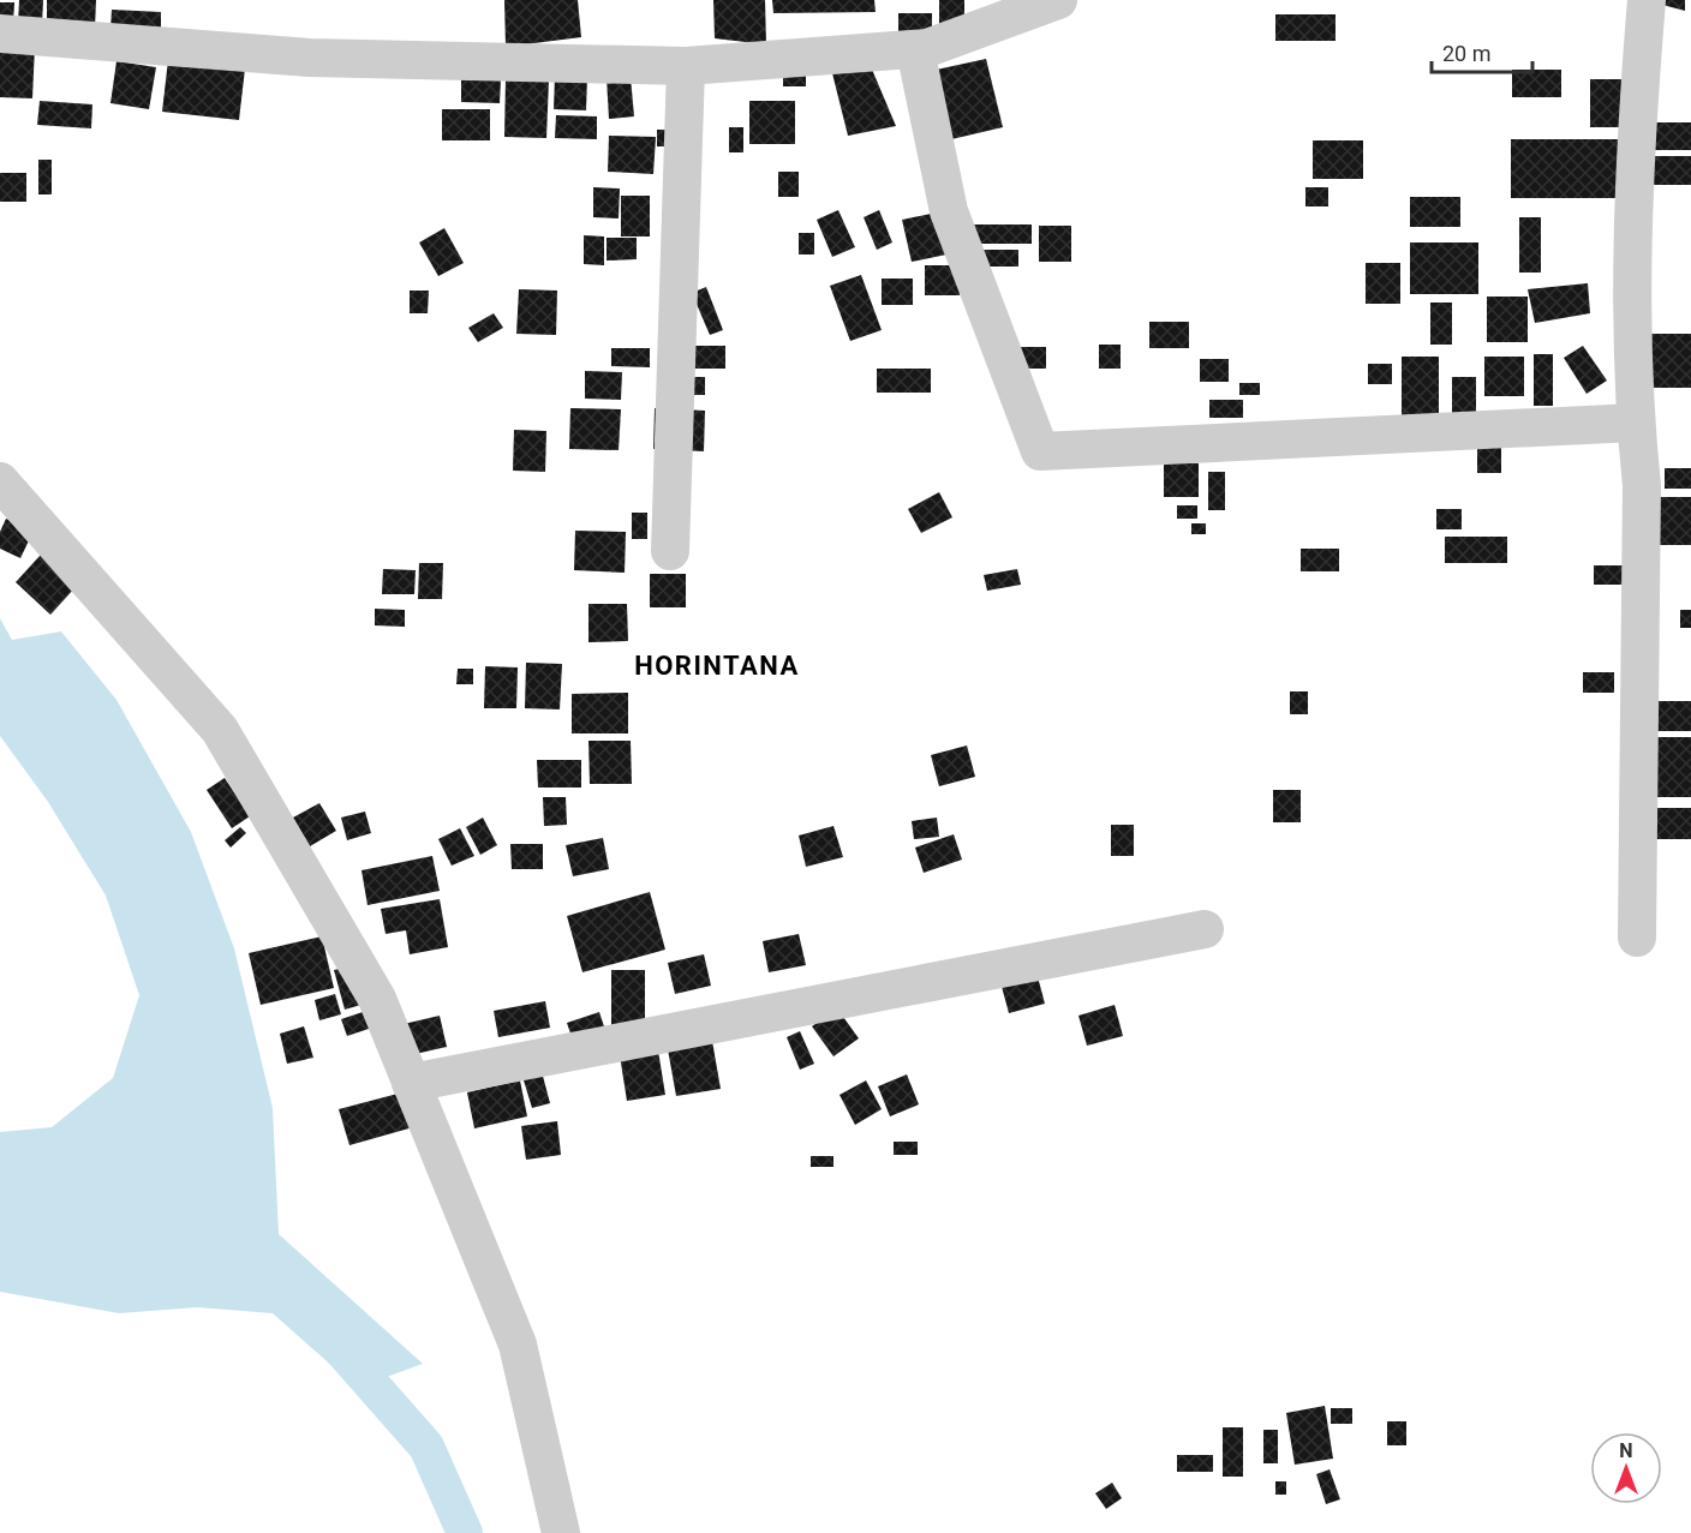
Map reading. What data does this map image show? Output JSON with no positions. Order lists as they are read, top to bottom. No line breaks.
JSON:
{"districts":["HORINTANA"],"scale_bar":"20 m","north":"top"}
